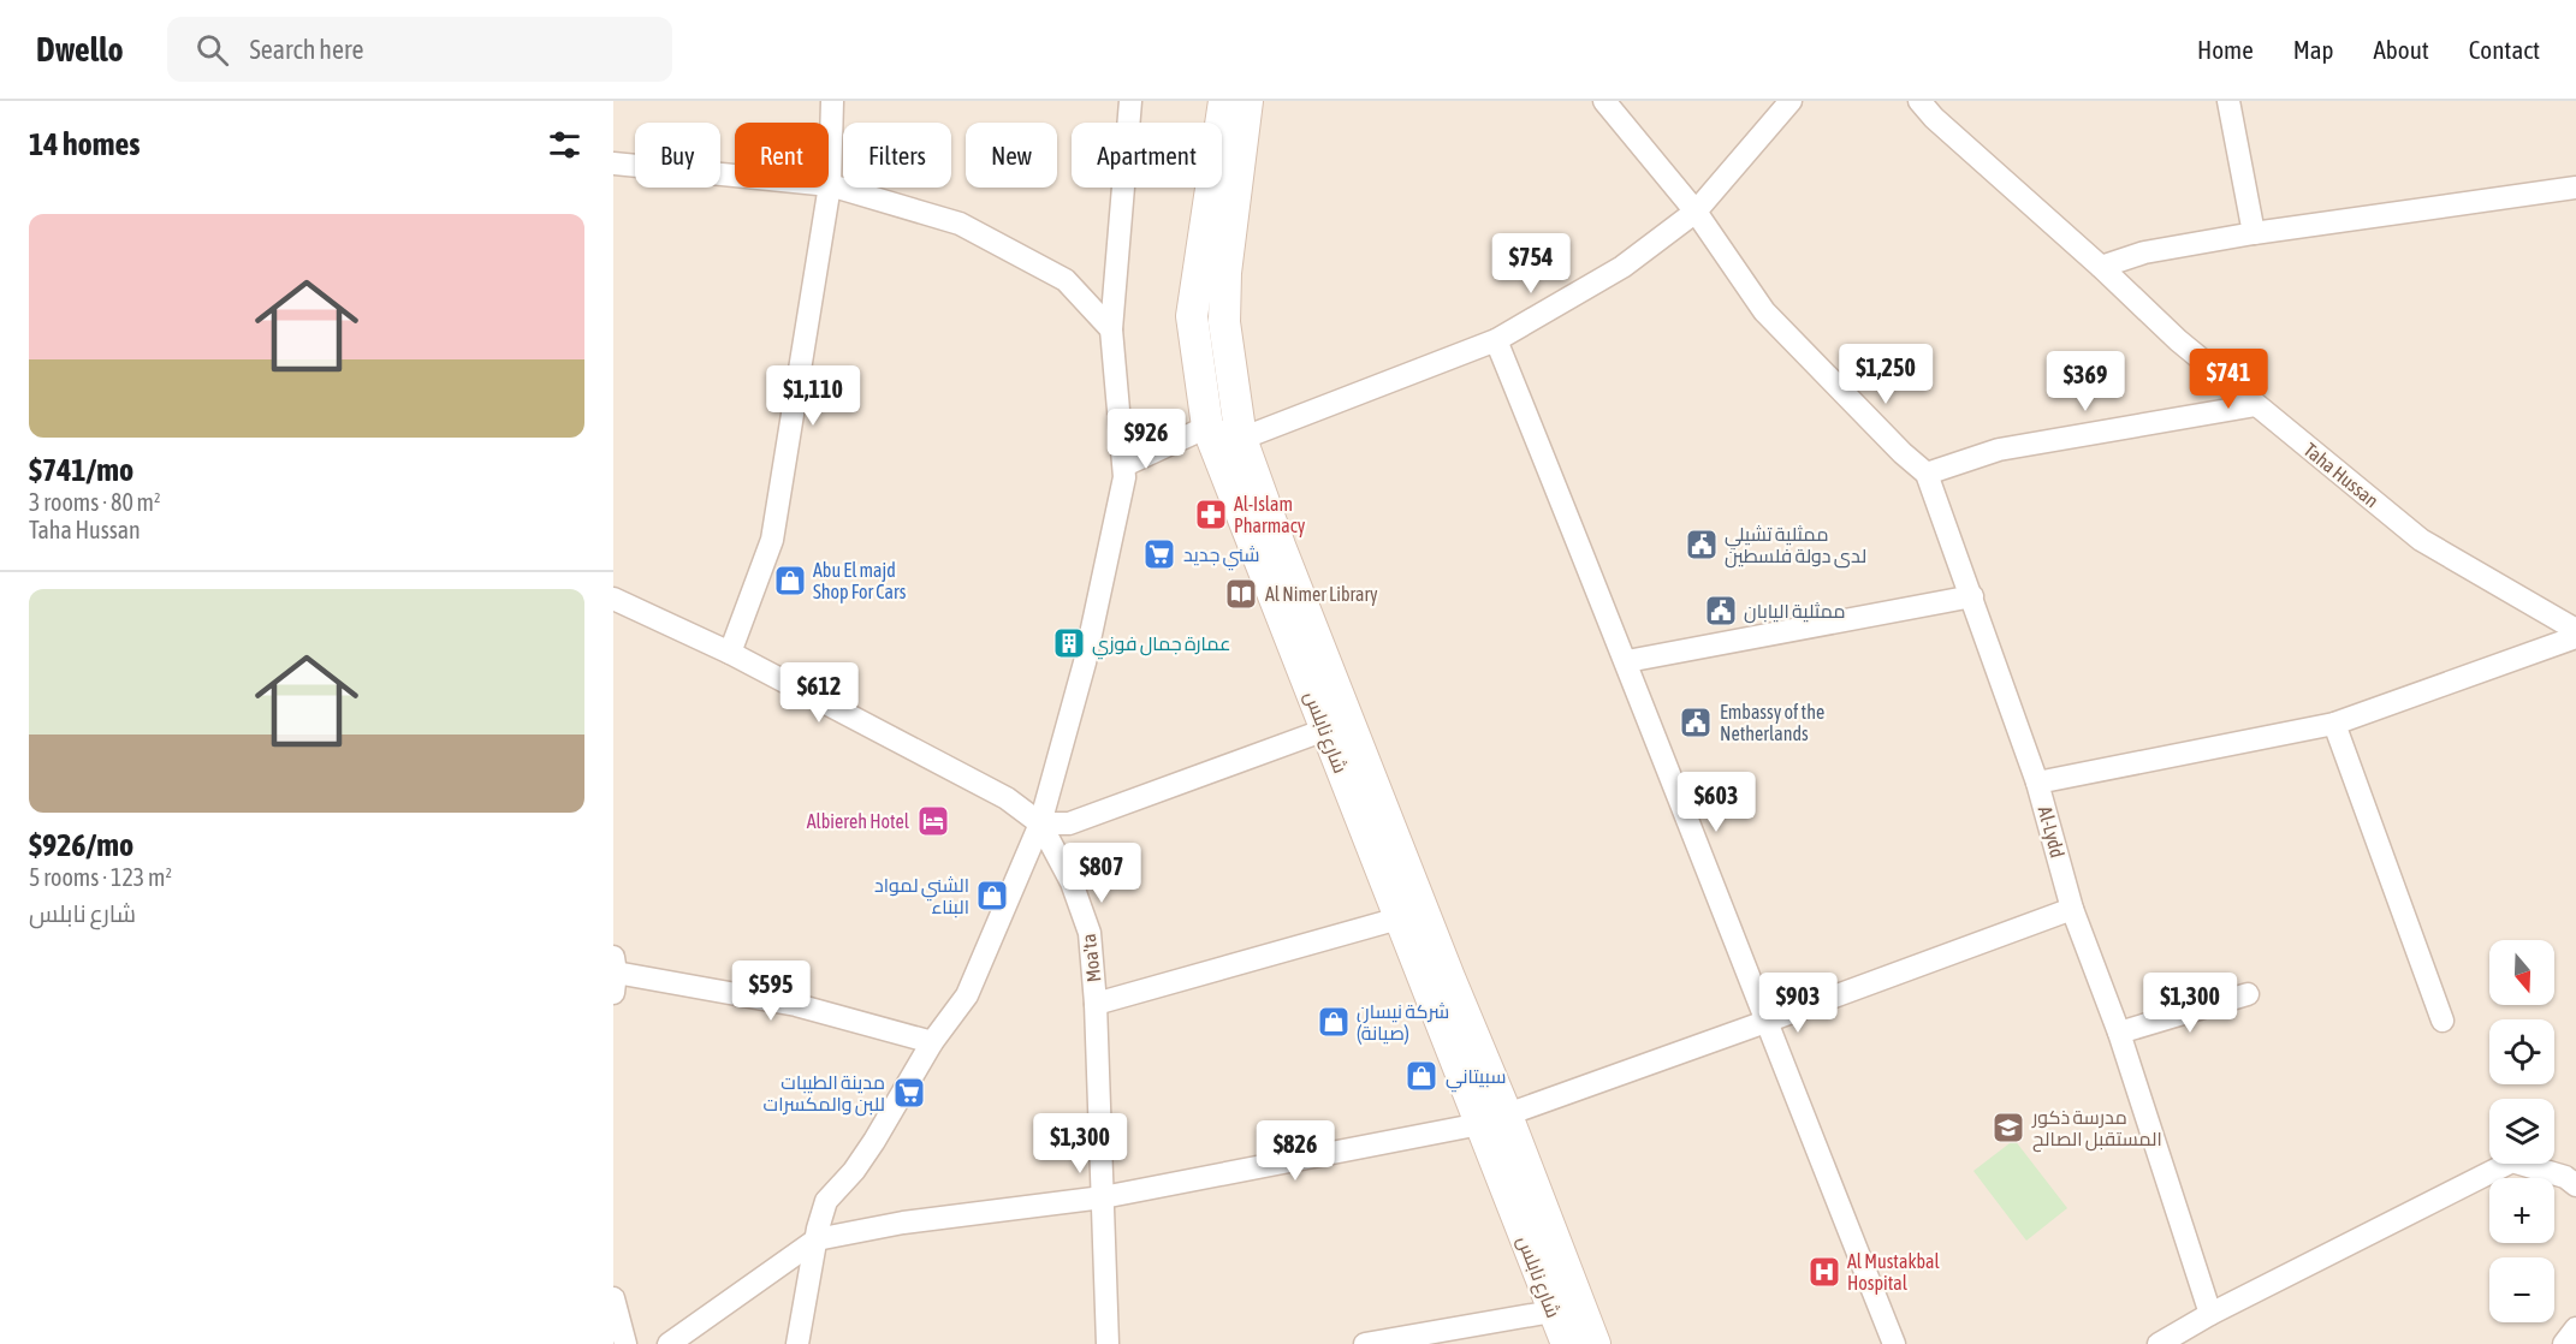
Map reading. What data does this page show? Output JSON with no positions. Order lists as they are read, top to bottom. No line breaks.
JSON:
{"streets":{"main road":["شارع نابلس"],"street":["Taha Hussan","Al-Lydd","Moa'ta"]},"crossings":[["شارع نابلس","Moa'ta"]],"places":{"pharmacy":["Al-Islam Pharmacy"],"public building":["ممثلية تشيلي لدى دولة فلسطين","ممثلية اليابان","Embassy of the Netherlands"],"supermarket":["شني جديد","مدينة الطيبات للبن والمكسرات"],"shop":["Abu El majd Shop For Cars","الشني لمواد البناء","شركة نيسان (صيانة)","سبيتاني"],"library":["Al Nimer Library"],"building":["عمارة جمال فوزي"],"hotel":["Albiereh Hotel"],"school or university":["مدرسة ذكور المستقبل الصالح"],"hospital":["Al Mustakbal Hospital"]},"north":"bottom","page":{"header":"Dwello","search":"Search here","nav":["Home","Map","About","Contact"],"heading":"14 homes","chip":["Buy","Rent","Filters","New","Apartment"],"list":[{"name":"$741/mo","note":"3 rooms · 80 m² · Taha Hussan"},{"name":"$926/mo","note":"5 rooms · 123 m² · شارع نابلس"}],"price":["$754","$1,250","$741","$369","$1,110","$926","$612","$603","$807","$595","$903","$1,300","$1,300","$826"],"map_buttons":["+","−"]}}
